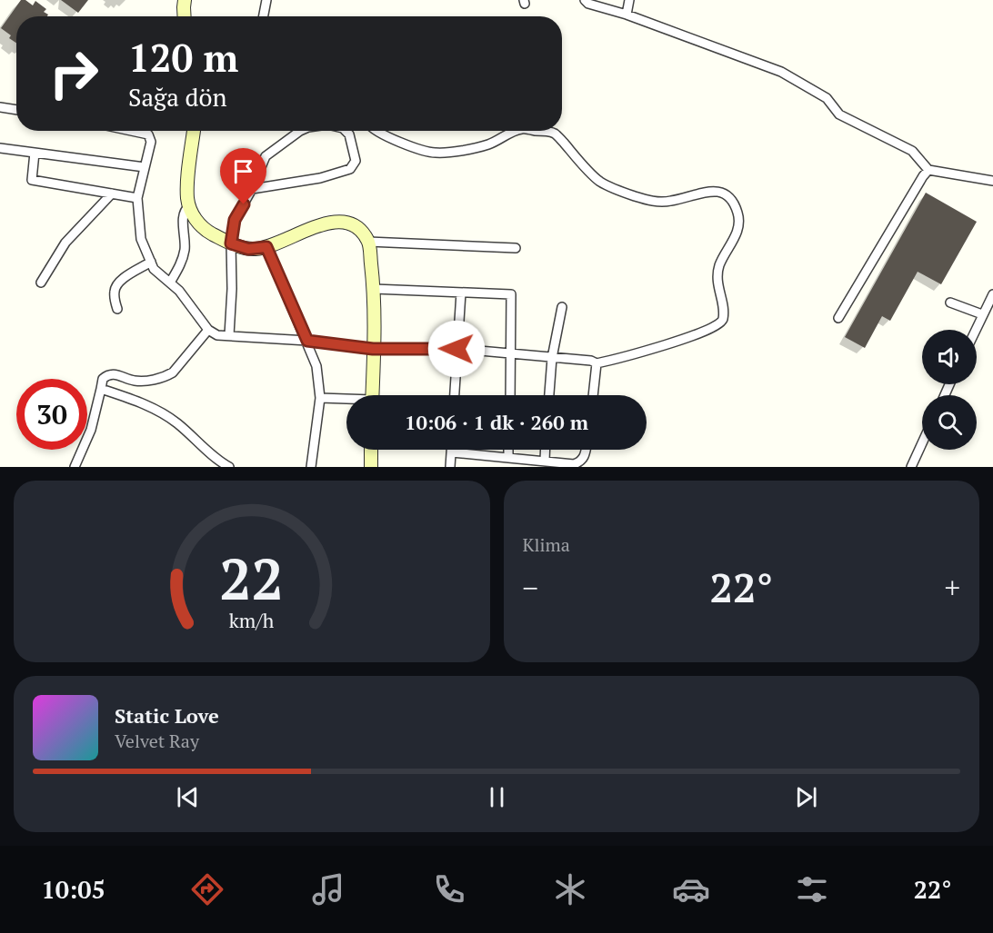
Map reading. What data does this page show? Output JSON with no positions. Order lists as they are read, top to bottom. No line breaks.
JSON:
{"page":{"turn":["120 m","Sağa dön"],"limit":"30","trip":"10:06 · 1 dk · 260 m","tile":"Klima","heat":["−","22°","+"],"song":["Static Love","Velvet Ray"],"tabs":["10:05","22°"],"gauge":["22","km/h"]}}
